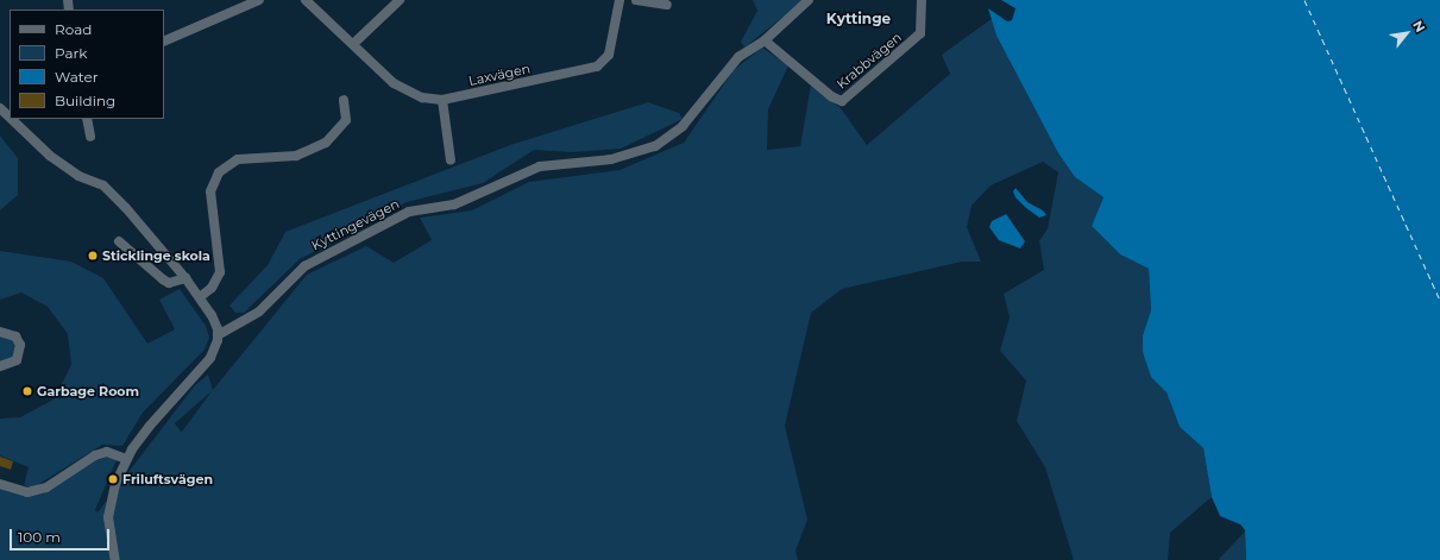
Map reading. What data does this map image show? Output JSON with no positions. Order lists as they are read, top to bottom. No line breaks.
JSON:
{"streets":{"street":["Krabbvägen","Laxvägen","Kyttingevägen"]},"crossings":[["Krabbvägen","Kyttingevägen"]],"districts":["Kyttinge"],"places":["Sticklinge skola","Garbage Room","Friluftsvägen"],"legend":["Road","Park","Water","Building"],"scale_bar":"100 m","north":"top right"}
